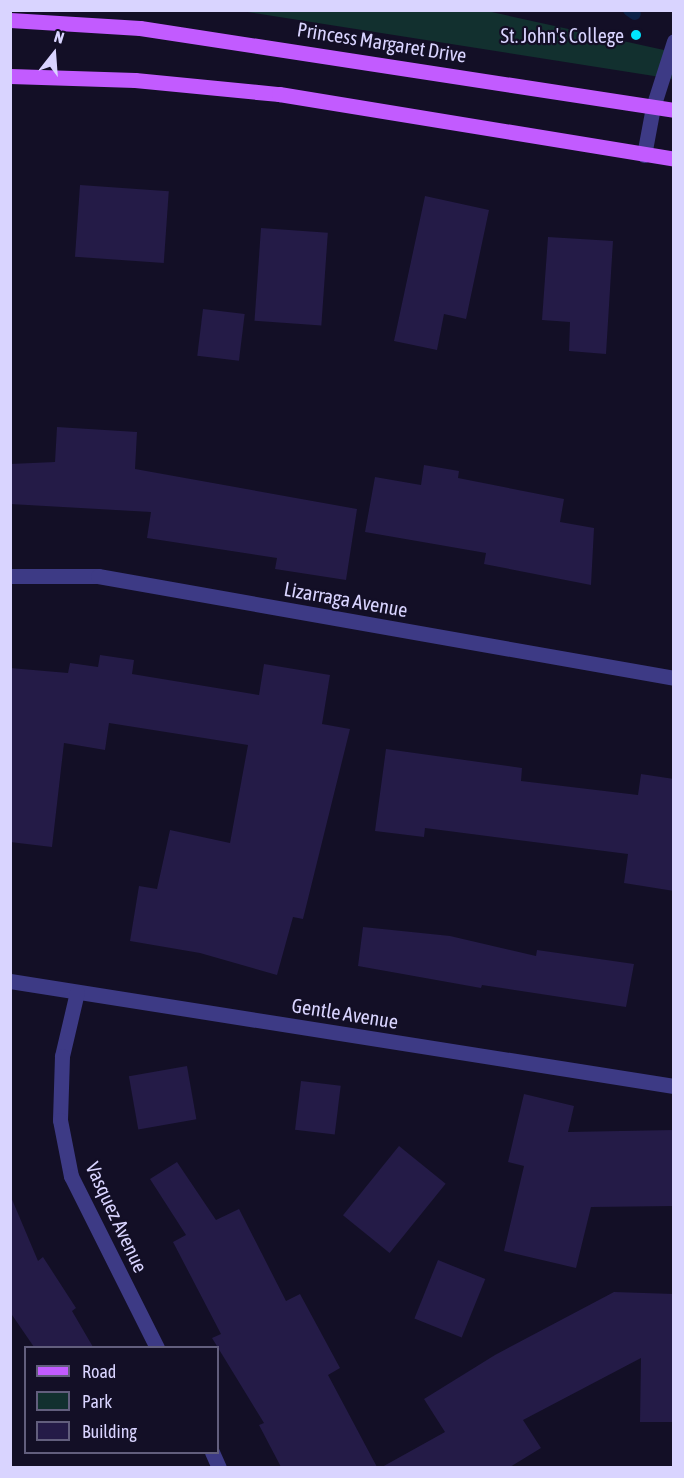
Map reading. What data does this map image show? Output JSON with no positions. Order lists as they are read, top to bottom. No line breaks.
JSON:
{"streets":{"main road":["Princess Margaret Drive"],"street":["Lizarraga Avenue","Gentle Avenue","Vasquez Avenue"]},"crossings":[["Gentle Avenue","Vasquez Avenue"]],"places":["St. John's College"],"legend":["Road","Park","Building"],"north":"top"}
